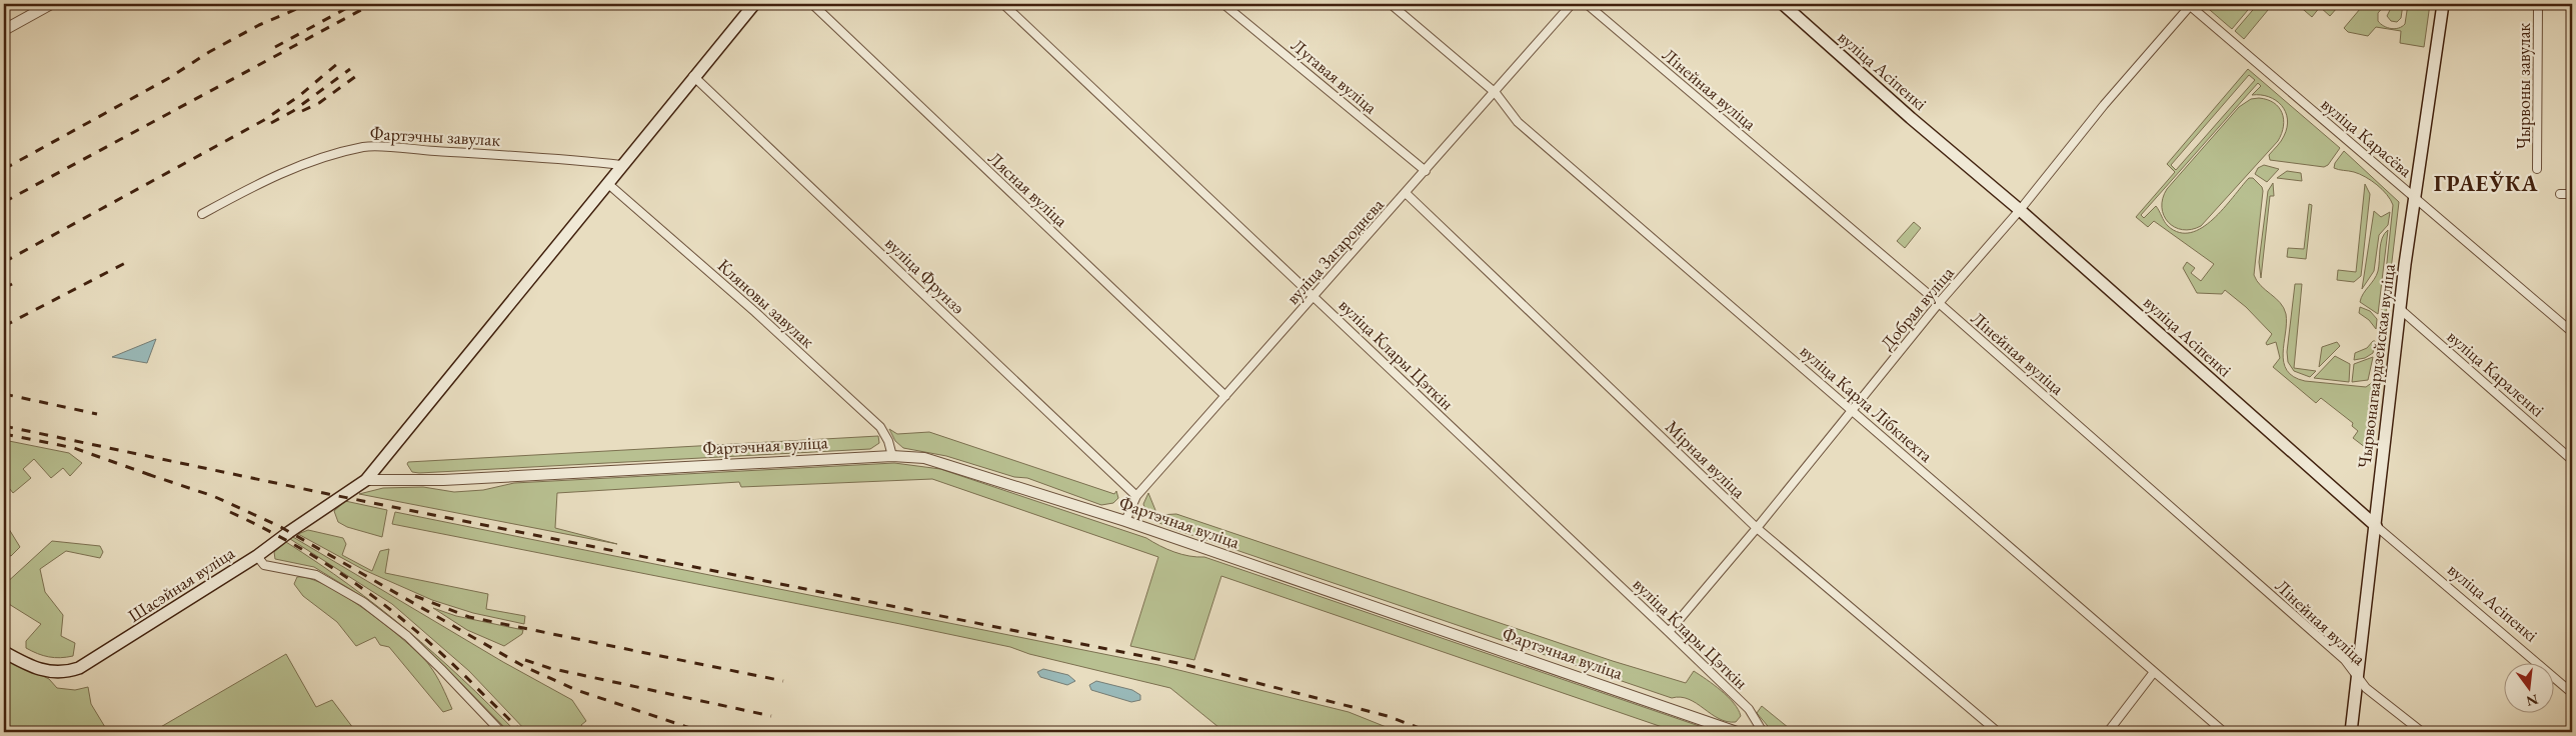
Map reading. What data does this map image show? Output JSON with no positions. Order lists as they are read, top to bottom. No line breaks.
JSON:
{"streets":{"main road":["вуліца Асіпенкі","Чырвонагвардзейская вуліца","Шасэйная вуліца"],"street":["Лугавая вуліца","Чырвоны завулак","Лінейная вуліца","Фартэчны завулак","вуліца Карасёва","Лясная вуліца","вуліца Загароднева","вуліца Фрунзэ","Кляновы завулак","Добрая вуліца","вуліца Клары Цэткін","вуліца Караленкі","вуліца Карла Лібкнехта","Фартэчная вуліца","Мірная вуліца"]},"crossings":[["вуліца Асіпенкі","Добрая вуліца"],["вуліца Асіпенкі","Чырвонагвардзейская вуліца"],["Лугавая вуліца","вуліца Загароднева"],["Лінейная вуліца","Добрая вуліца"],["Лінейная вуліца","Чырвонагвардзейская вуліца"],["вуліца Карасёва","Добрая вуліца"],["вуліца Карасёва","Чырвонагвардзейская вуліца"],["Лясная вуліца","вуліца Загароднева"],["вуліца Загароднева","вуліца Фрунзэ"],["вуліца Загароднева","вуліца Клары Цэткін"],["вуліца Загароднева","вуліца Карла Лібкнехта"],["вуліца Загароднева","Фартэчная вуліца"],["вуліца Загароднева","Мірная вуліца"],["Кляновы завулак","Фартэчная вуліца"],["Добрая вуліца","вуліца Клары Цэткін"],["Добрая вуліца","вуліца Карла Лібкнехта"],["Добрая вуліца","Мірная вуліца"],["Чырвонагвардзейская вуліца","вуліца Караленкі"],["Фартэчная вуліца","Шасэйная вуліца"]],"districts":["ГРАЕЎКА"],"north":"bottom"}
